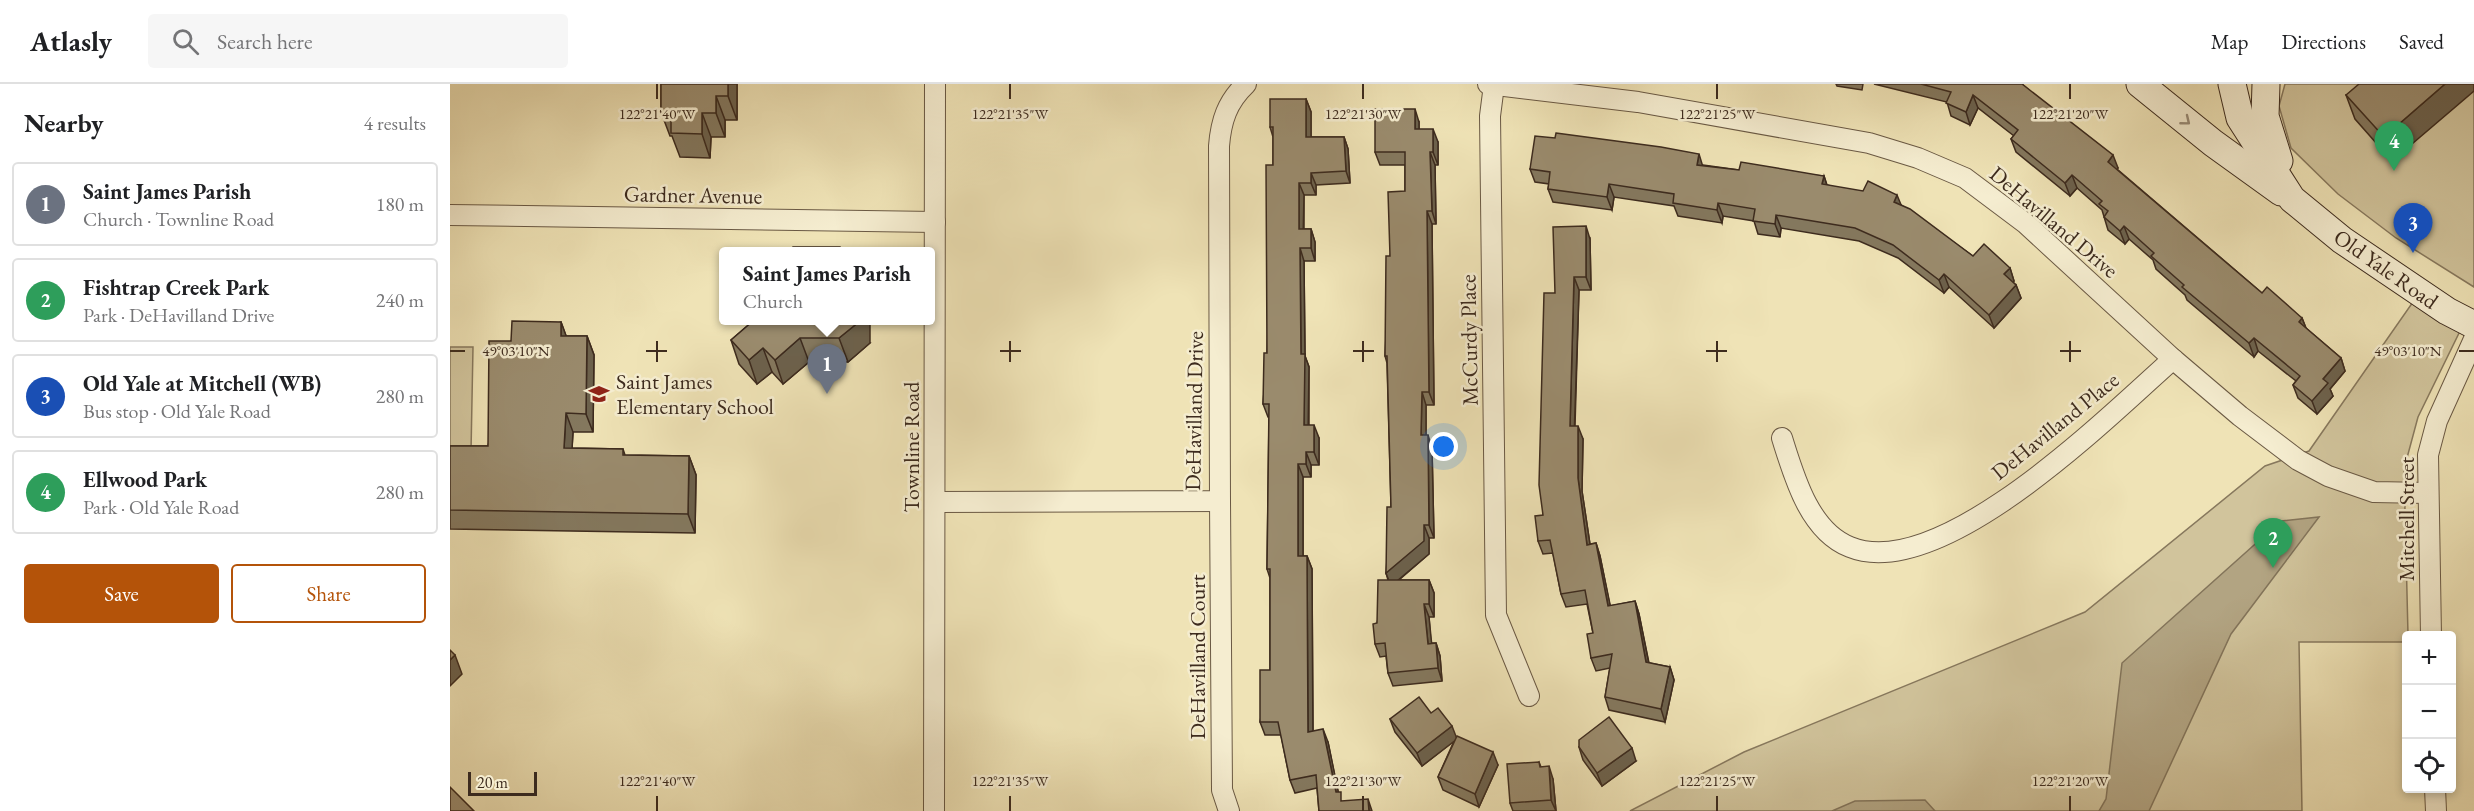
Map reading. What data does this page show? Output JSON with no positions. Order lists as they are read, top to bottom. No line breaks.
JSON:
{"streets":{"street":["Gardner Avenue","DeHavilland Drive","Old Yale Road","McCurdy Place","DeHavilland Place","Townline Road","Mitchell Street","DeHavilland Court"]},"crossings":[["Gardner Avenue","Townline Road"],["DeHavilland Drive","McCurdy Place"],["DeHavilland Drive","DeHavilland Place"],["DeHavilland Drive","Townline Road"],["DeHavilland Drive","Mitchell Street"],["DeHavilland Drive","DeHavilland Court"]],"places":{"school or university":["Saint James Elementary School"]},"scale_bar":"20 m","page":{"header":"Atlasly","search":"Search here","nav":["Map","Directions","Saved"],"heading":["Nearby","4 results"],"pins":["4","3","1","2"],"list":[{"mark":"1","name":"Saint James Parish","note":"Church · Townline Road","value":"180 m"},{"mark":"2","name":"Fishtrap Creek Park","note":"Park · DeHavilland Drive","value":"240 m"},{"mark":"3","name":"Old Yale at Mitchell (WB)","note":"Bus stop · Old Yale Road","value":"280 m"},{"mark":"4","name":"Ellwood Park","note":"Park · Old Yale Road","value":"280 m"}],"popup":["Saint James Parish","Church"],"buttons":["Save","Share"],"map_buttons":["+","−"],"scale":"20 m"},"coordinates":["122°21'40\"W","122°21'35\"W","122°21'30\"W","122°21'25\"W","122°21'20\"W","49°03'10\"N"]}
